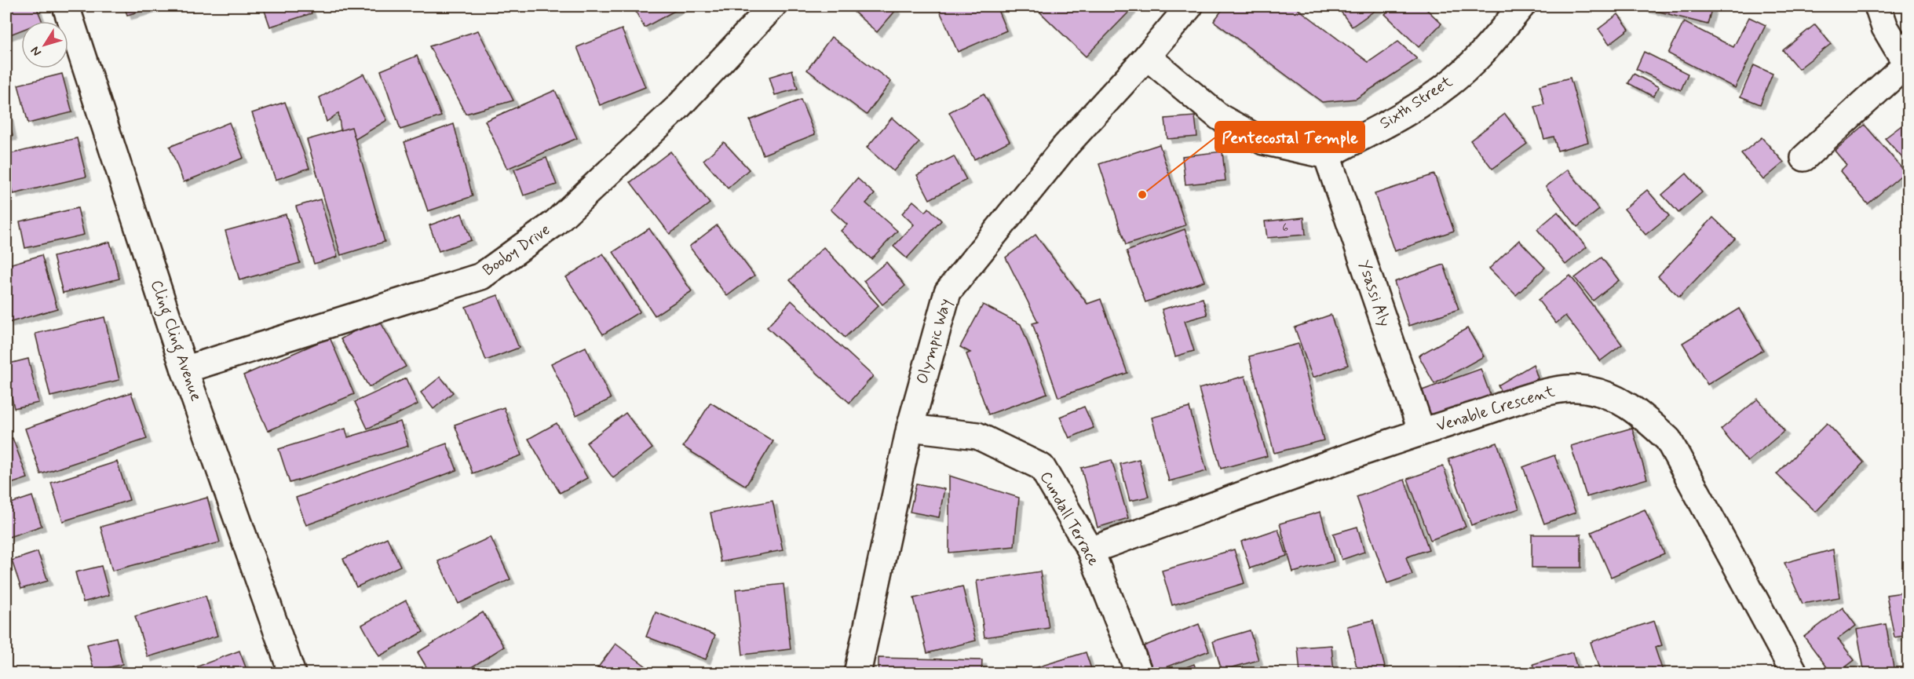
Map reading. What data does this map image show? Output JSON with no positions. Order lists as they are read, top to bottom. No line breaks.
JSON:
{"streets":{"street":["Sixth Street","Booby Drive","Ysassi Aly","Cling Cling Avenue","Olympic Way","Venable Crescent","Cundall Terrace"]},"crossings":[["Sixth Street","Ysassi Aly"],["Booby Drive","Cling Cling Avenue"],["Ysassi Aly","Venable Crescent"],["Olympic Way","Cundall Terrace"],["Venable Crescent","Cundall Terrace"]],"places":["Pentecostal Temple"],"house_numbers":["6"],"north":"bottom left"}
